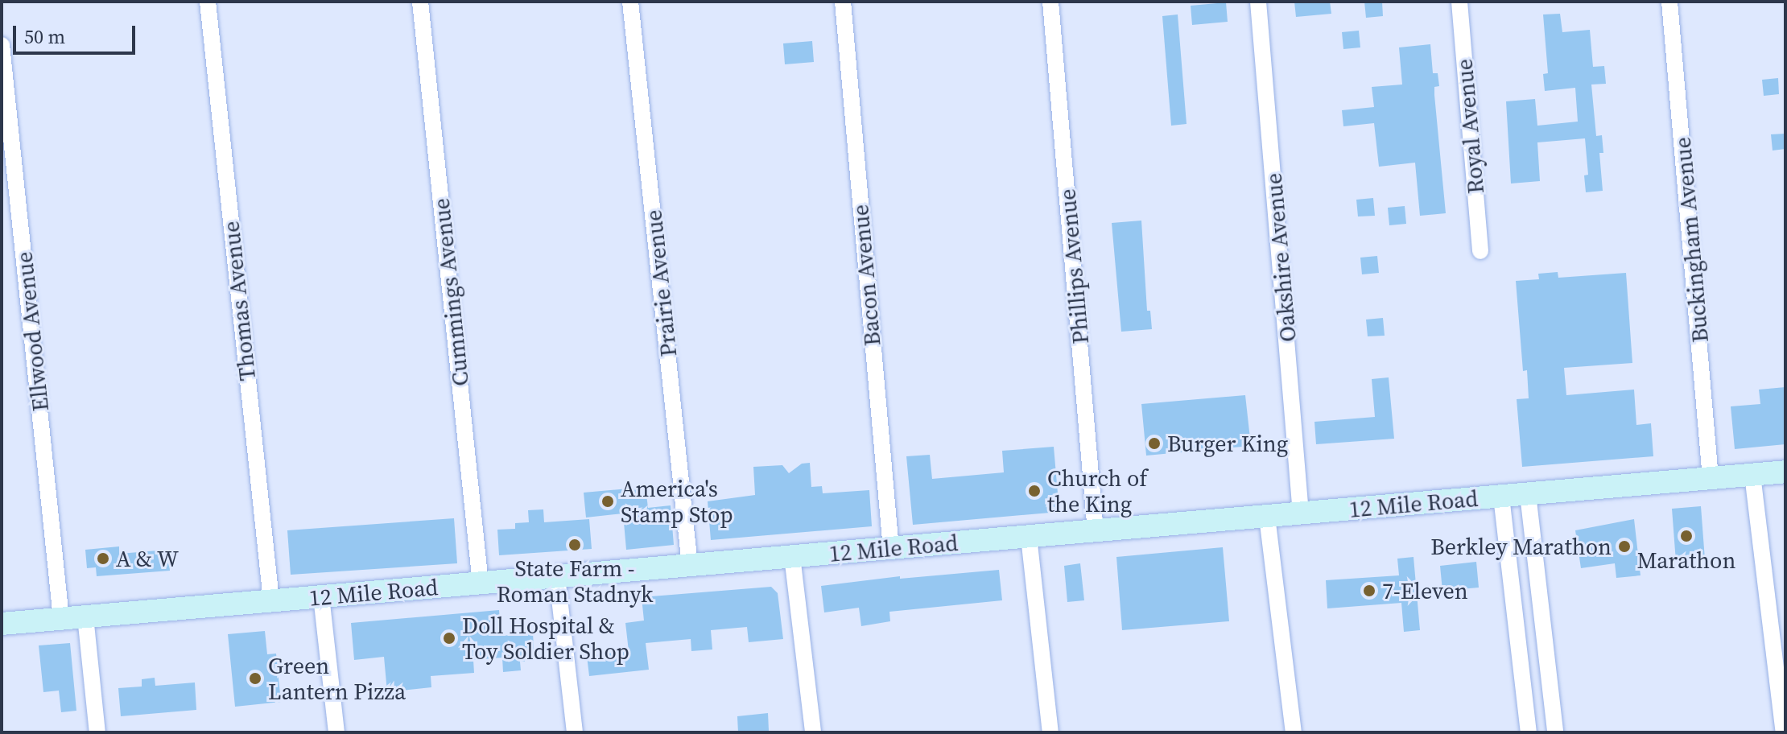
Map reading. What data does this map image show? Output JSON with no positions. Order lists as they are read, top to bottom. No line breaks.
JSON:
{"streets":{"main road":["12 Mile Road"],"street":["Royal Avenue","Buckingham Avenue","Oakshire Avenue","Phillips Avenue","Bacon Avenue","Prairie Avenue","Cummings Avenue","Thomas Avenue","Ellwood Avenue"]},"crossings":[["Buckingham Avenue","12 Mile Road"],["Oakshire Avenue","12 Mile Road"],["Phillips Avenue","12 Mile Road"],["Bacon Avenue","12 Mile Road"],["Prairie Avenue","12 Mile Road"],["Cummings Avenue","12 Mile Road"],["Thomas Avenue","12 Mile Road"],["Ellwood Avenue","12 Mile Road"]],"places":["Burger King","Church of the King","America's Stamp Stop","Marathon","State Farm - Roman Stadnyk","Berkley Marathon","A & W","7-Eleven","Doll Hospital & Toy Soldier Shop","Green Lantern Pizza"],"scale_bar":"50 m"}
